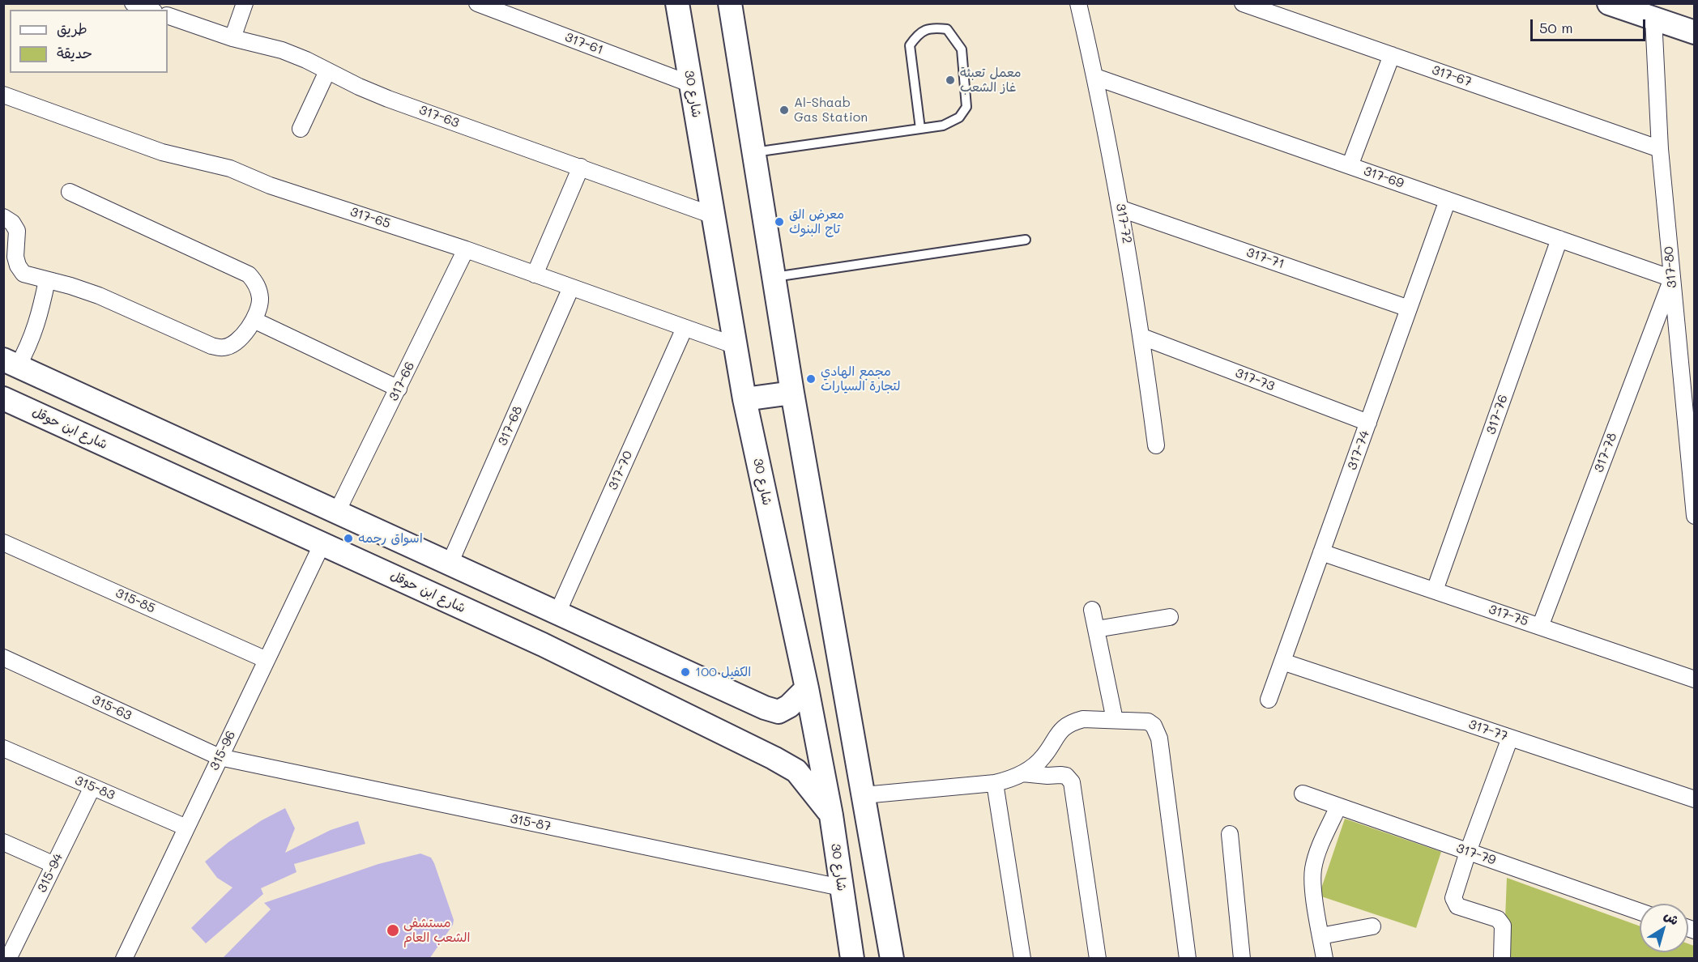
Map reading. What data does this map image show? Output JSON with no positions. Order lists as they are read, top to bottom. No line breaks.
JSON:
{"streets":{"main road":["شارع 30","شارع ابن حوقل"],"street":["317-61","317-67","317-63","317-69","317-65","317-72","317-71","317-80","317-73","317-66","317-76","317-68","317-74","317-78","317-70","315-85","317-75","315-63","317-77","315-96","315-83","315-87","317-79","315-94"]},"crossings":[["317-61","شارع 30"],["317-67","317-80"],["شارع 30","317-63"],["شارع 30","317-65"],["شارع 30","شارع ابن حوقل"],["شارع 30","315-87"],["317-69","317-72"],["317-69","317-80"],["317-69","317-76"],["317-69","317-74"],["317-69","317-78"],["317-65","317-66"],["317-65","317-68"],["317-65","317-70"],["317-72","317-71"],["317-72","317-73"],["317-71","317-74"],["317-80","317-78"],["317-73","317-74"],["317-76","317-75"],["شارع ابن حوقل","315-96"],["317-74","317-75"],["317-74","317-77"],["317-78","317-75"],["315-85","315-96"],["315-63","315-96"],["315-63","315-87"],["315-96","315-83"],["315-96","315-87"],["315-83","315-94"]],"places":["معمل تعبئة غاز الشعب","Al-Shaab Gas Station","معرض الق تاج البنوك","مجمع الهادي لتجارة السيارات","اسواق رحمه","الكفيل 100","مستشفى الشعب العام"],"legend":["طريق","حديقة"],"scale_bar":"50 m","north":"top right"}
